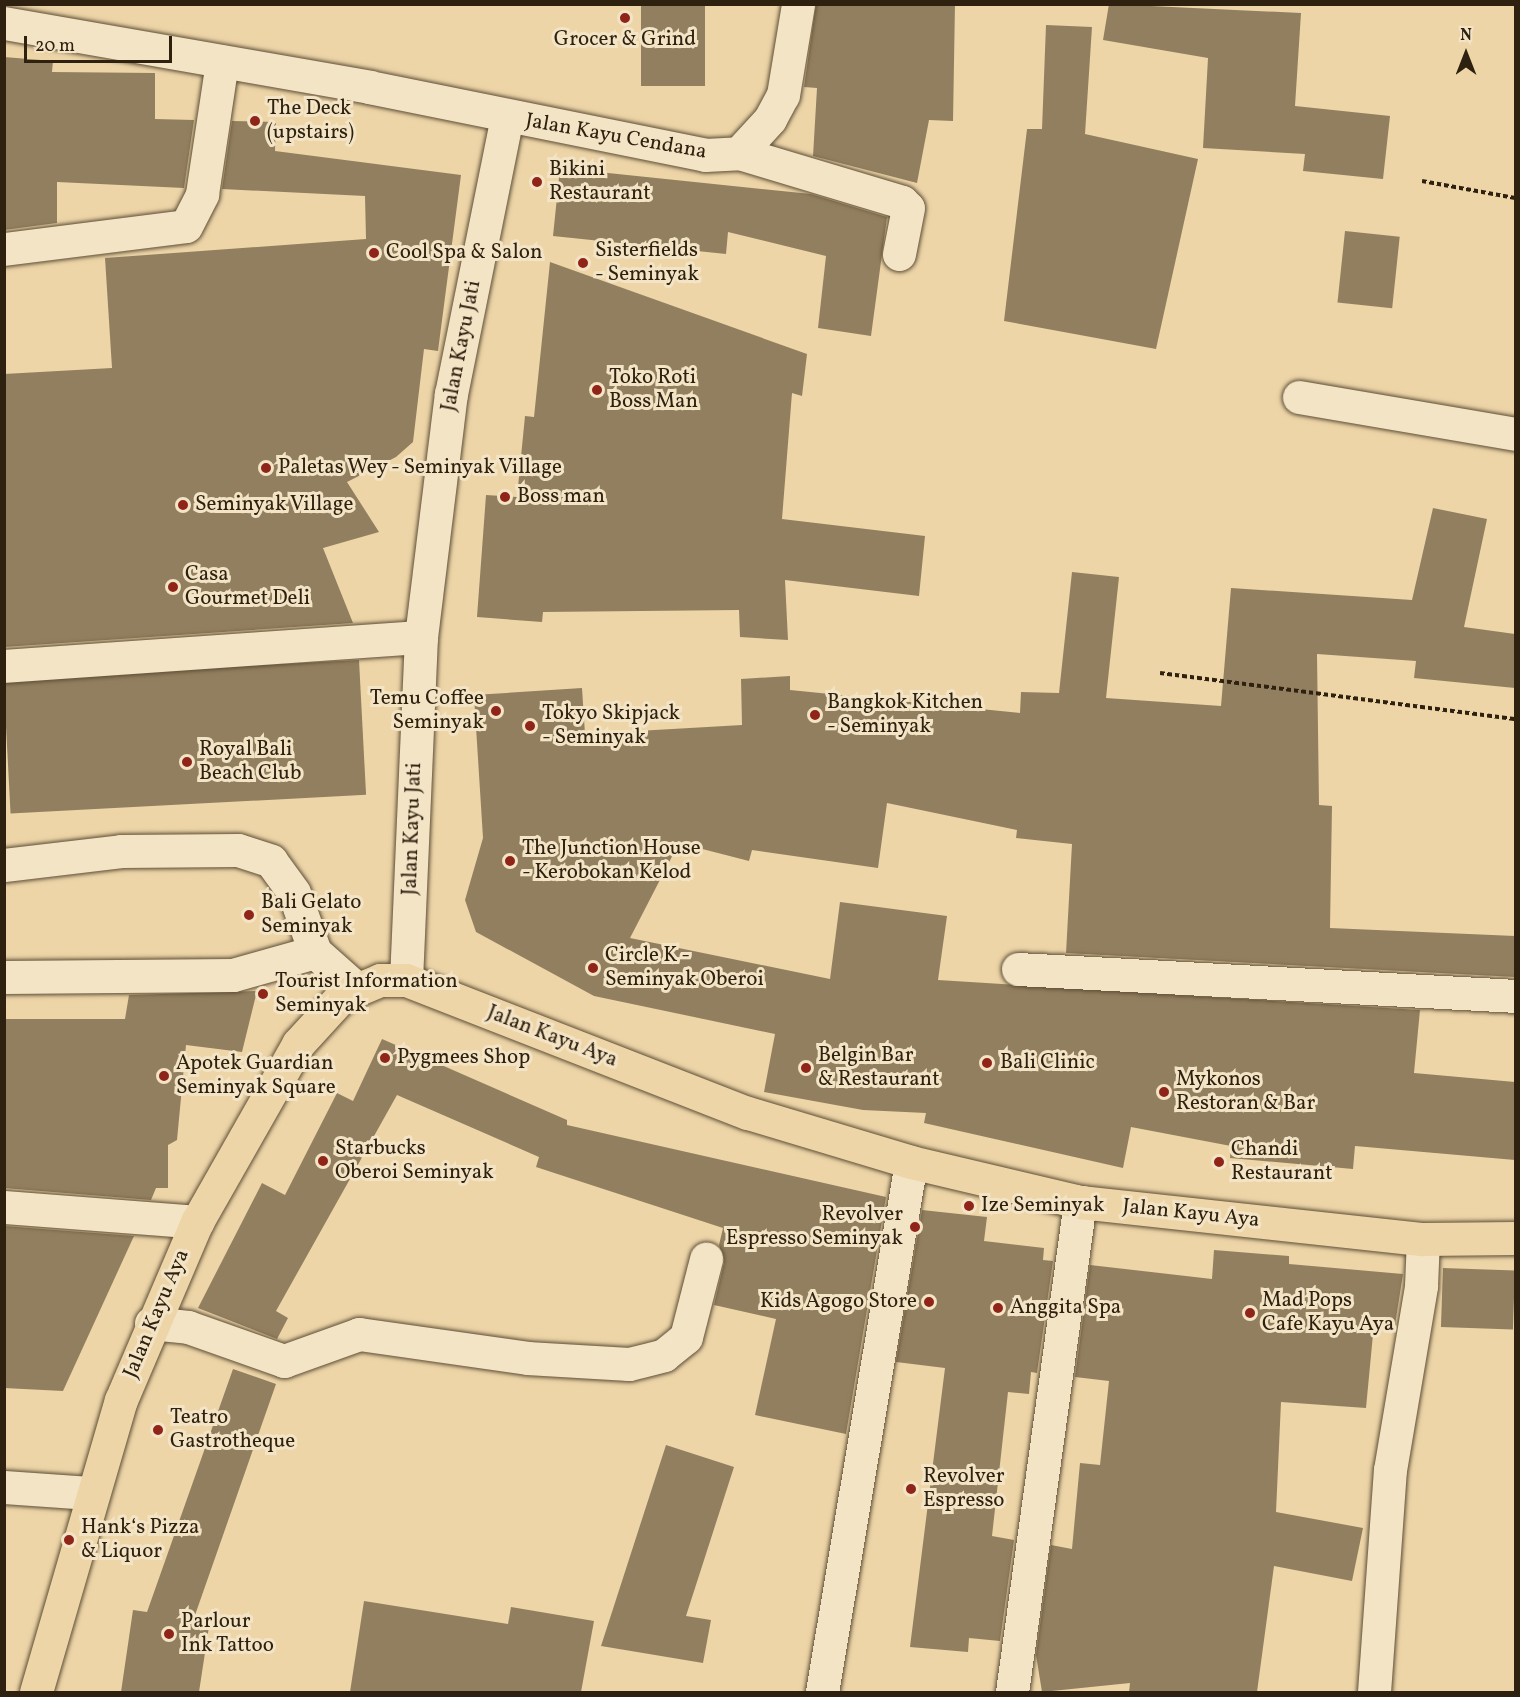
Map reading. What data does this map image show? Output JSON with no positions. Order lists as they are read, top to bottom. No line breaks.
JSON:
{"streets":{"main road":["Jalan Kayu Aya"],"street":["Jalan Kayu Cendana","Jalan Kayu Jati"]},"crossings":[["Jalan Kayu Cendana","Jalan Kayu Jati"],["Jalan Kayu Jati","Jalan Kayu Aya"]],"places":["Grocer & Grind","The Deck (upstairs)","Bikini Restaurant","Cool Spa & Salon","Sisterfields - Seminyak","Toko Roti Boss Man","Paletas Wey - Seminyak Village","Boss man","Seminyak Village","Casa Gourmet Deli","Temu Coffee Seminyak","Bangkok Kitchen - Seminyak","Tokyo Skipjack - Seminyak","Royal Bali Beach Club","The Junction House - Kerobokan Kelod","Bali Gelato Seminyak","Circle K - Seminyak Oberoi","Tourist Information Seminyak","Pygmees Shop","Bali Clinic","Belgin Bar & Restaurant","Apotek Guardian Seminyak Square","Mykonos Restoran & Bar","Starbucks Oberoi Seminyak","Chandi Restaurant","Ize Seminyak","Revolver Espresso Seminyak","Kids Agogo Store","Anggita Spa","Mad Pops Cafe Kayu Aya","Teatro Gastrotheque","Revolver Espresso","Hank‘s Pizza & Liquor","Parlour Ink Tattoo"],"scale_bar":"20 m","north":"top"}
